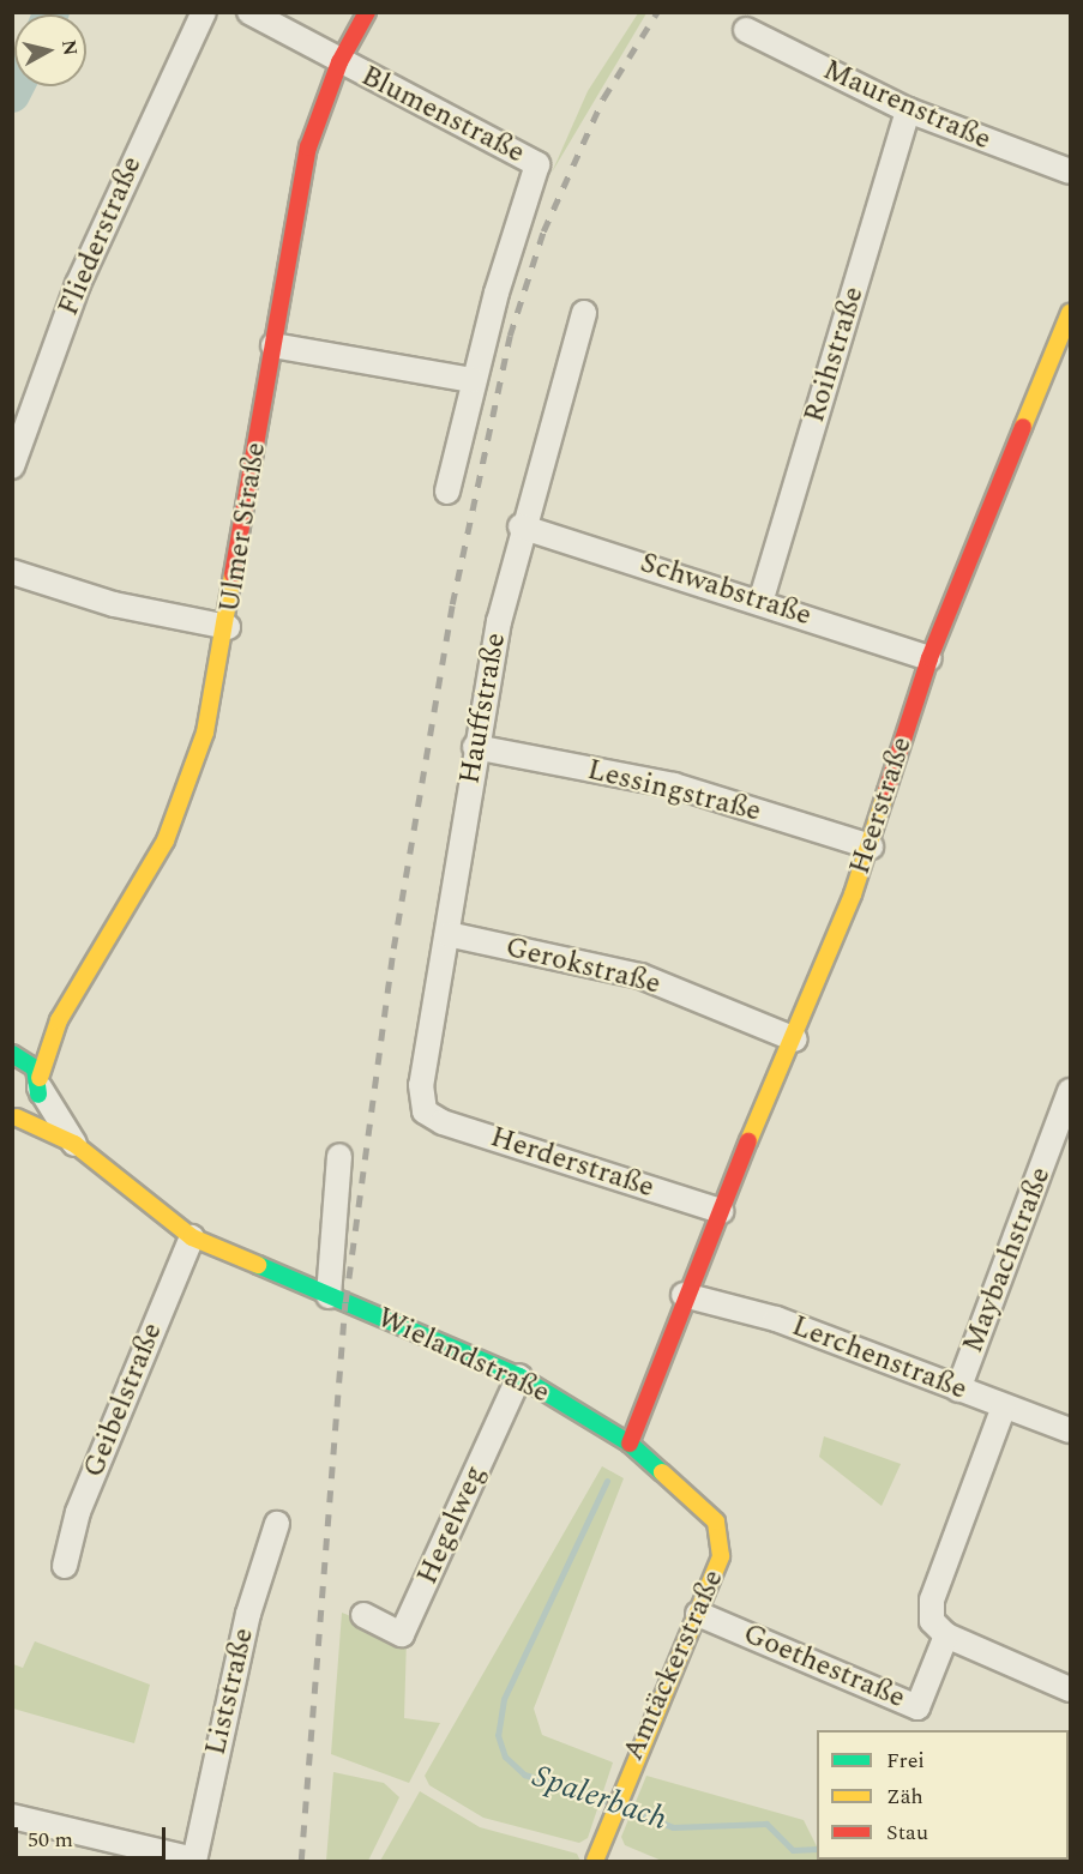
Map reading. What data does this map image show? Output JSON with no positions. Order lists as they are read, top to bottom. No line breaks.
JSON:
{"streets":{"street":["Maurenstraße","Blumenstraße","Fliederstraße","Roihstraße","Ulmer Straße","Schwabstraße","Hauffstraße","Lessingstraße","Heerstraße","Gerokstraße","Herderstraße","Maybachstraße","Wielandstraße","Lerchenstraße","Geibelstraße","Hegelweg","Amtäckerstraße","Goethestraße","Liststraße"]},"crossings":[["Maurenstraße","Roihstraße"],["Blumenstraße","Ulmer Straße"],["Roihstraße","Schwabstraße"],["Ulmer Straße","Wielandstraße"],["Schwabstraße","Hauffstraße"],["Schwabstraße","Heerstraße"],["Hauffstraße","Lessingstraße"],["Hauffstraße","Gerokstraße"],["Hauffstraße","Herderstraße"],["Lessingstraße","Heerstraße"],["Heerstraße","Gerokstraße"],["Heerstraße","Herderstraße"],["Heerstraße","Lerchenstraße"],["Maybachstraße","Lerchenstraße"],["Wielandstraße","Geibelstraße"],["Wielandstraße","Hegelweg"],["Wielandstraße","Amtäckerstraße"],["Amtäckerstraße","Goethestraße"]],"water":["Spalerbach"],"legend":["Frei","Zäh","Stau"],"scale_bar":"50 m","north":"right"}
